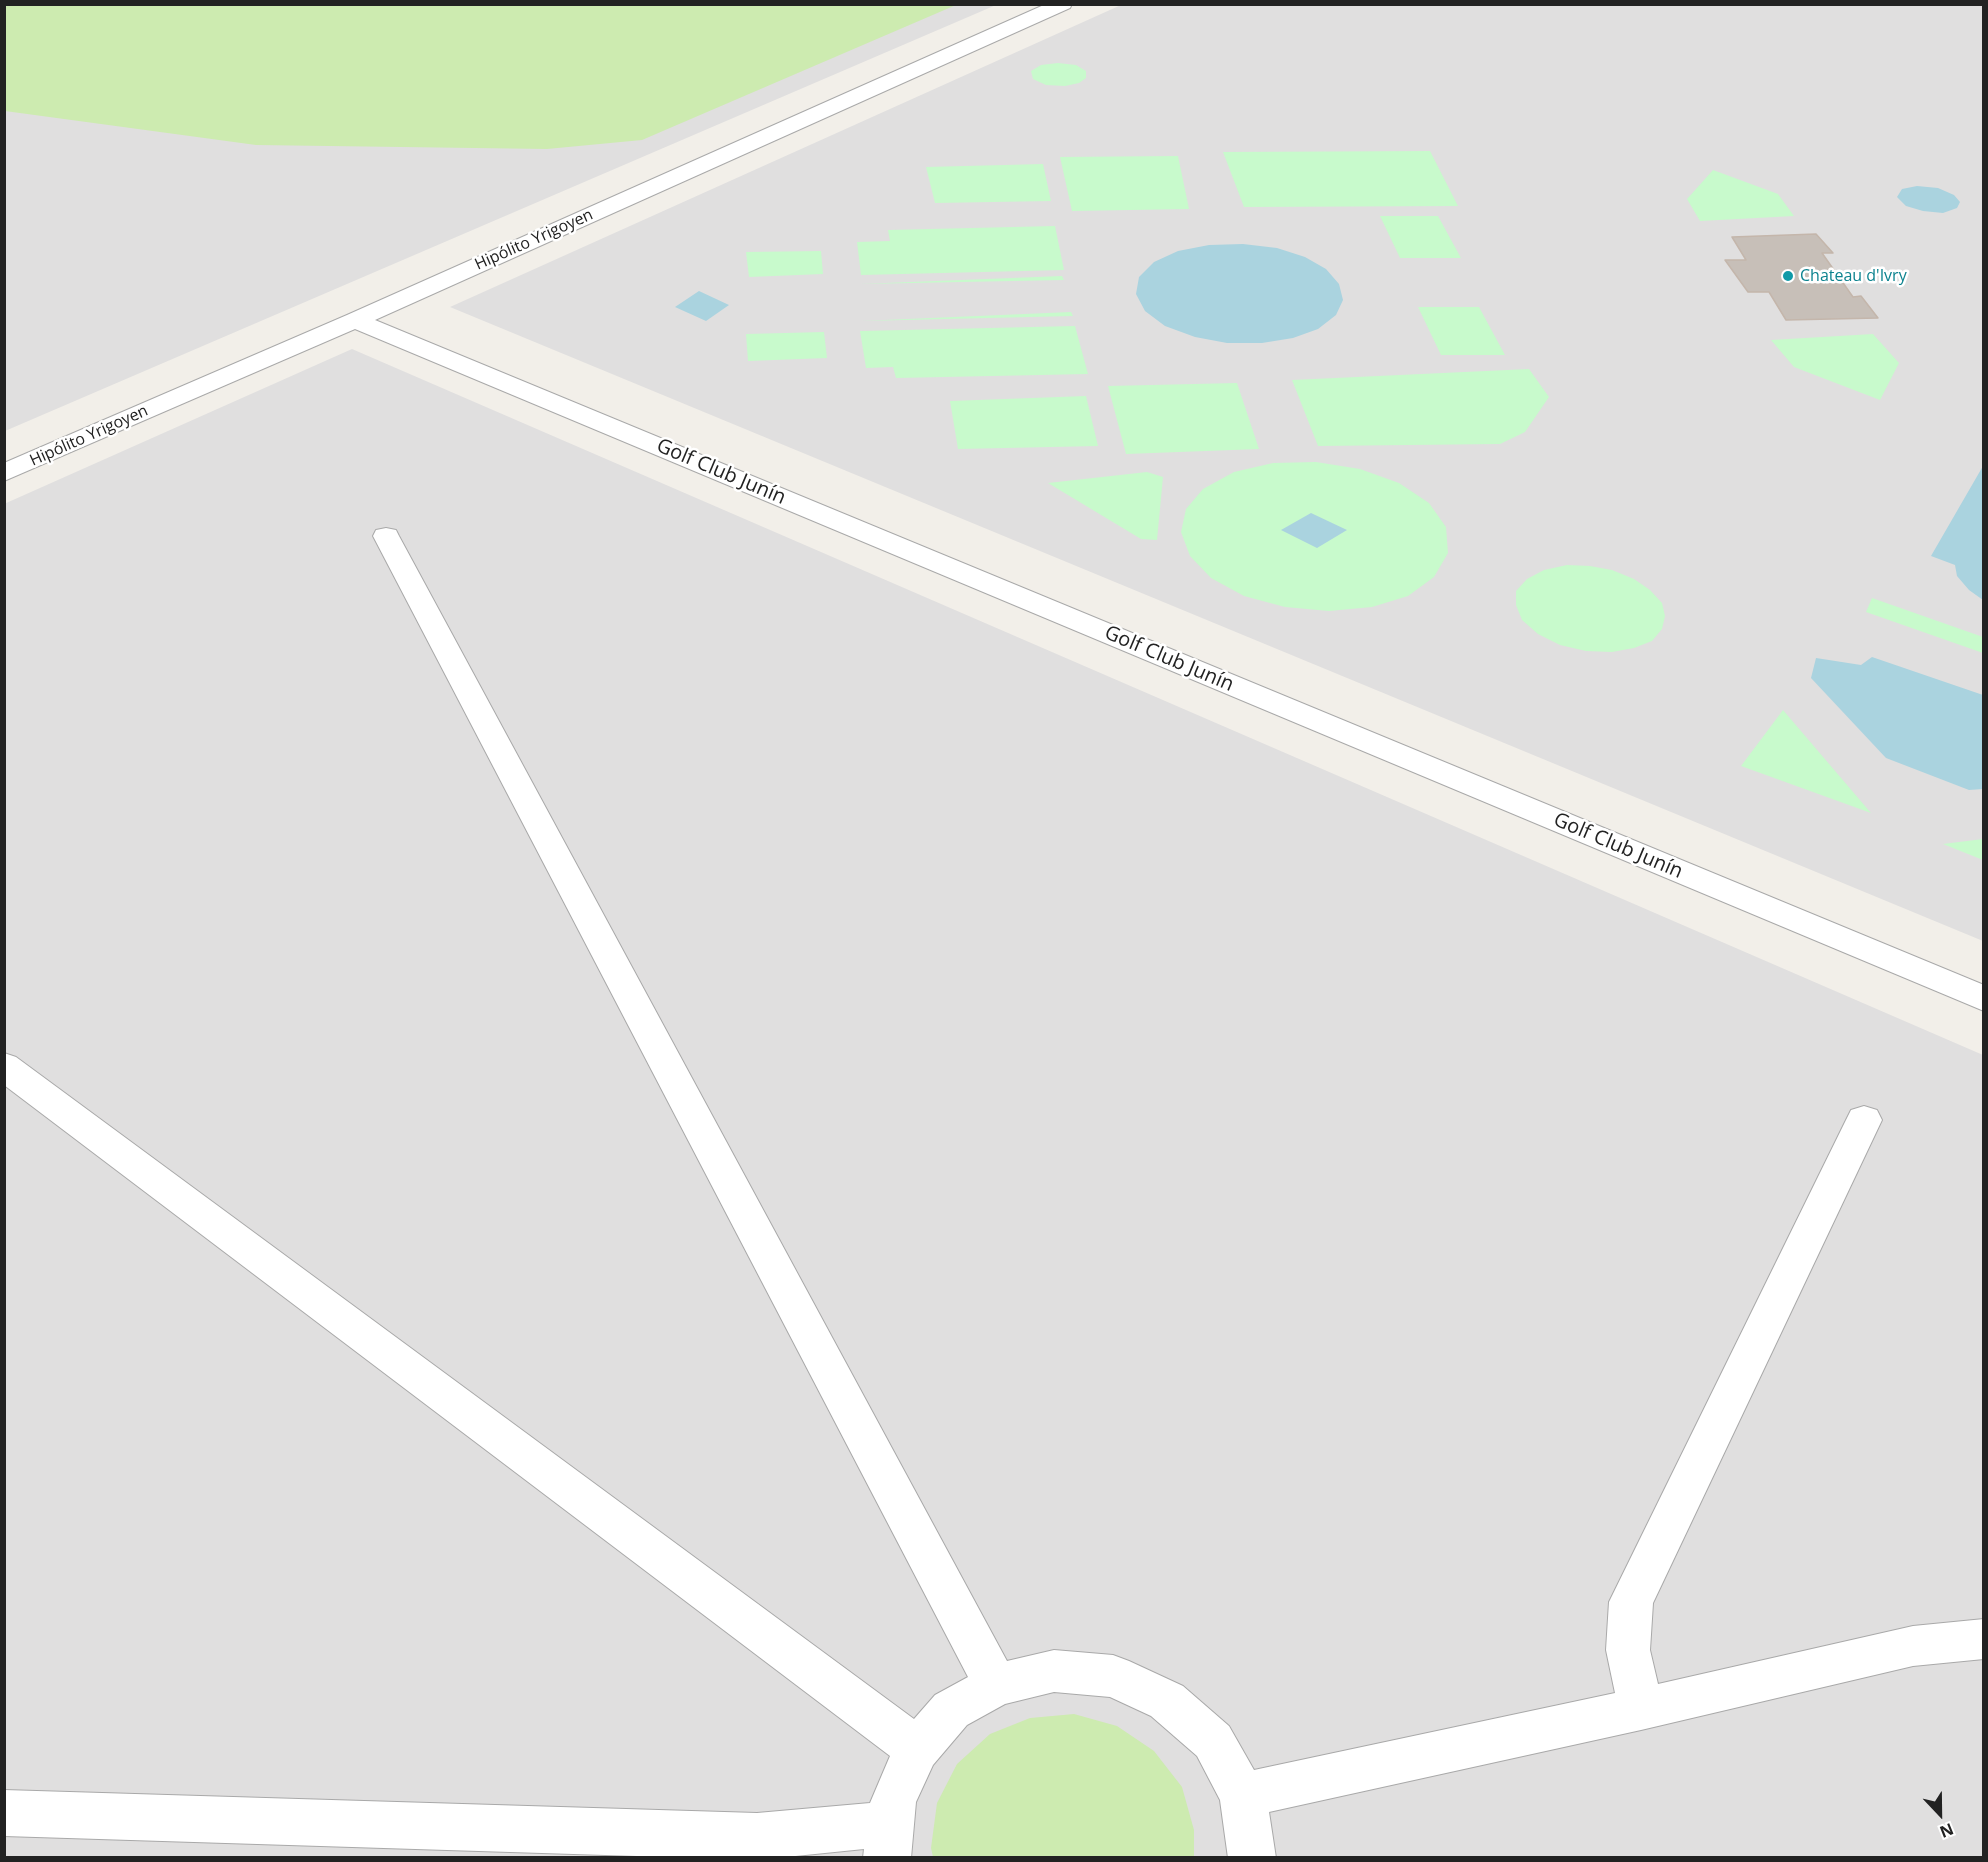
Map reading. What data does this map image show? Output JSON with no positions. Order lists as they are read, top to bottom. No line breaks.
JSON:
{"streets":{"street":["Hipólito Yrigoyen","Golf Club Junín"]},"crossings":[["Hipólito Yrigoyen","Golf Club Junín"]],"places":["Chateau d'Ivry"],"north":"bottom"}
